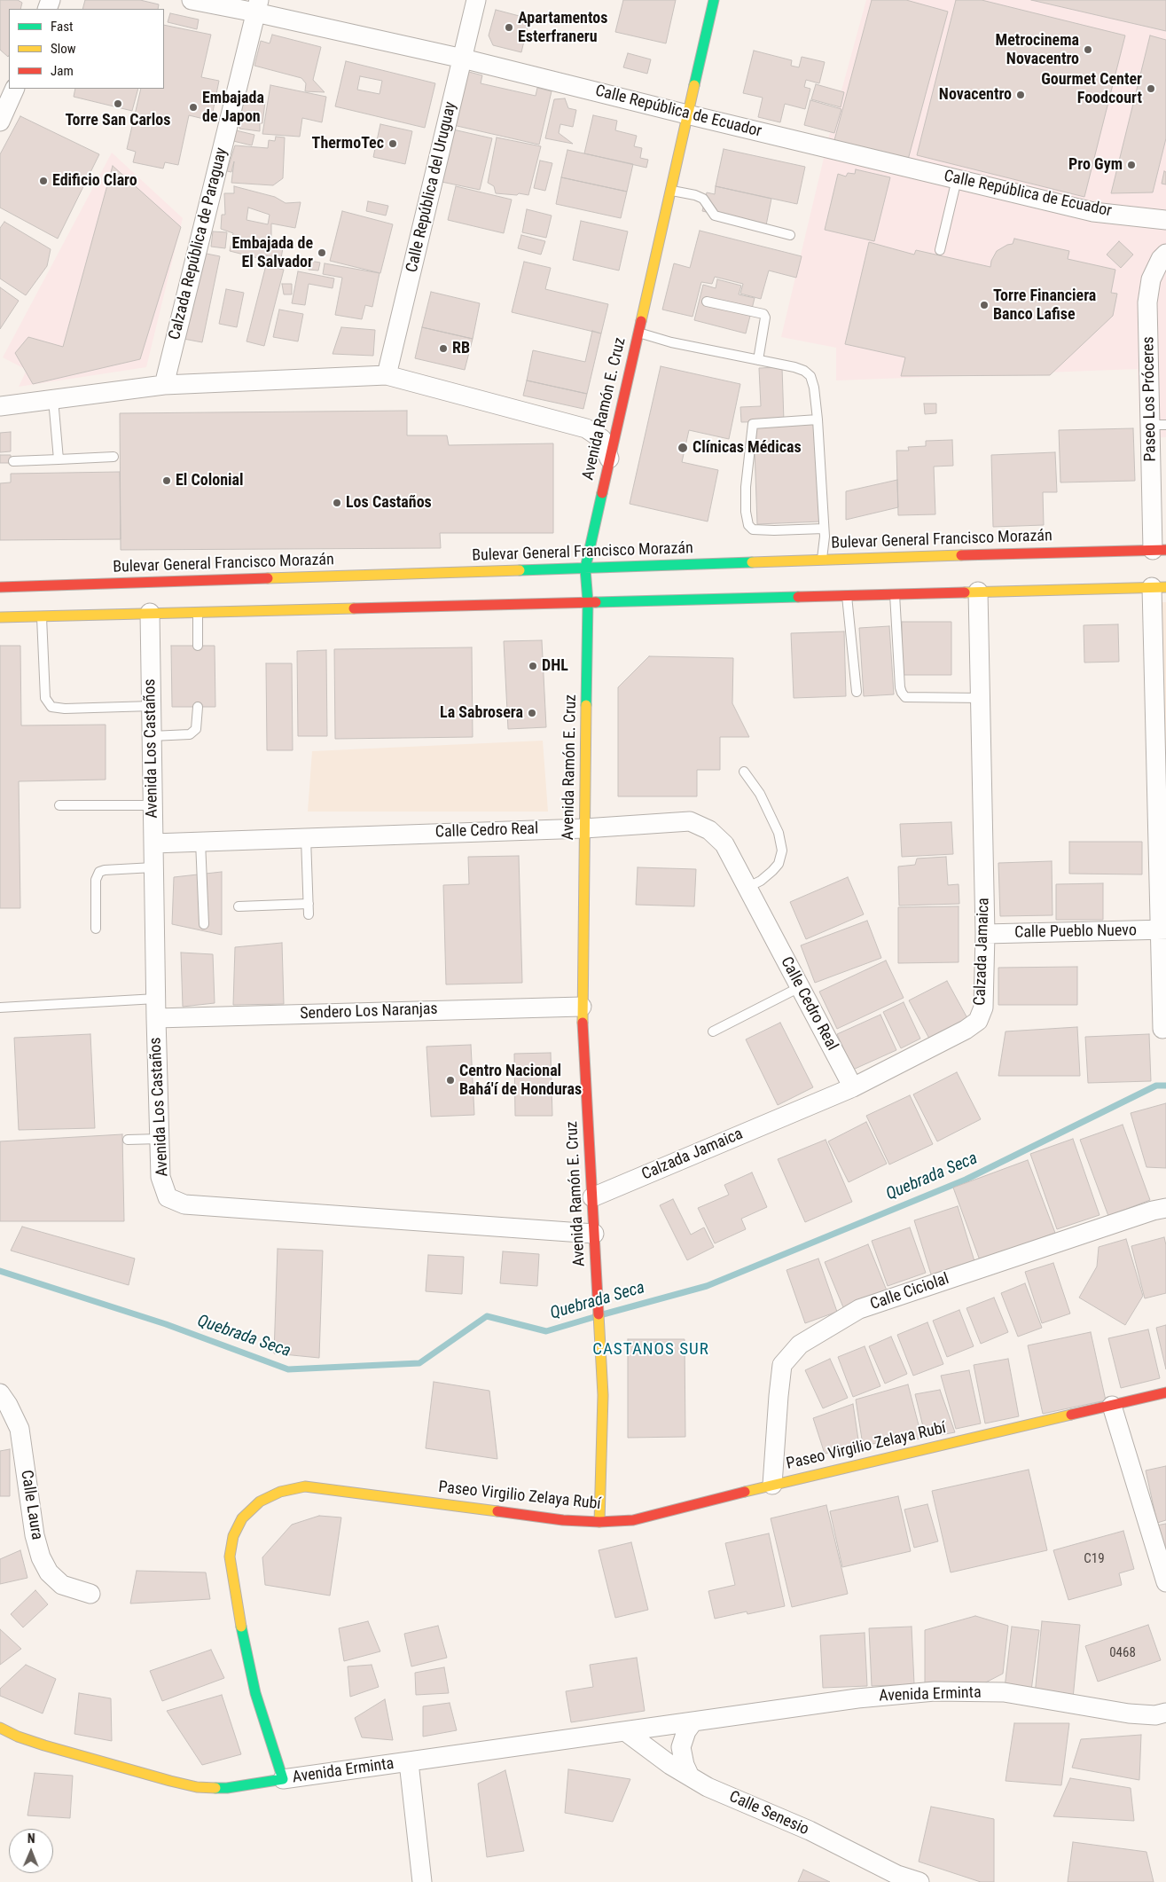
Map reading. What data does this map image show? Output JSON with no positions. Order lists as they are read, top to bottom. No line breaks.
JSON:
{"streets":{"street":["Calle República de Ecuador","Calle República del Uruguay","Calzada República de Paraguay","Paseo Los Próceres","Avenida Ramón E. Cruz","Bulevar General Francisco Morazán","Avenida Los Castaños","Calle Cedro Real","Calle Pueblo Nuevo","Calzada Jamaica","Sendero Los Naranjas","Calle Ciciolal","Paseo Virgilio Zelaya Rubí","Calle Laura","Avenida Erminta","Calle Senesio"]},"crossings":[["Calle República de Ecuador","Calle República del Uruguay"],["Calle República de Ecuador","Calzada República de Paraguay"],["Calle República de Ecuador","Avenida Ramón E. Cruz"],["Paseo Los Próceres","Bulevar General Francisco Morazán"],["Avenida Ramón E. Cruz","Bulevar General Francisco Morazán"],["Avenida Ramón E. Cruz","Avenida Los Castaños"],["Avenida Ramón E. Cruz","Calle Cedro Real"],["Avenida Ramón E. Cruz","Calzada Jamaica"],["Avenida Ramón E. Cruz","Sendero Los Naranjas"],["Avenida Ramón E. Cruz","Paseo Virgilio Zelaya Rubí"],["Avenida Los Castaños","Calle Cedro Real"],["Avenida Los Castaños","Sendero Los Naranjas"],["Calle Cedro Real","Calzada Jamaica"],["Calle Pueblo Nuevo","Calzada Jamaica"],["Calle Ciciolal","Paseo Virgilio Zelaya Rubí"],["Paseo Virgilio Zelaya Rubí","Avenida Erminta"],["Avenida Erminta","Calle Senesio"]],"districts":["CASTANOS SUR"],"water":["Quebrada Seca"],"places":["Apartamentos Esterfraneru","Metrocinema Novacentro","Gourmet Center Foodcourt","Novacentro","Torre San Carlos","Embajada de Japon","ThermoTec","Pro Gym","Edificio Claro","Embajada de El Salvador","Torre Financiera Banco Lafise","RB","Clínicas Médicas","El Colonial","Los Castaños","DHL","La Sabrosera","Centro Nacional Bahá'í de Honduras"],"house_numbers":["C19","0468"],"legend":["Fast","Slow","Jam"],"north":"top"}
